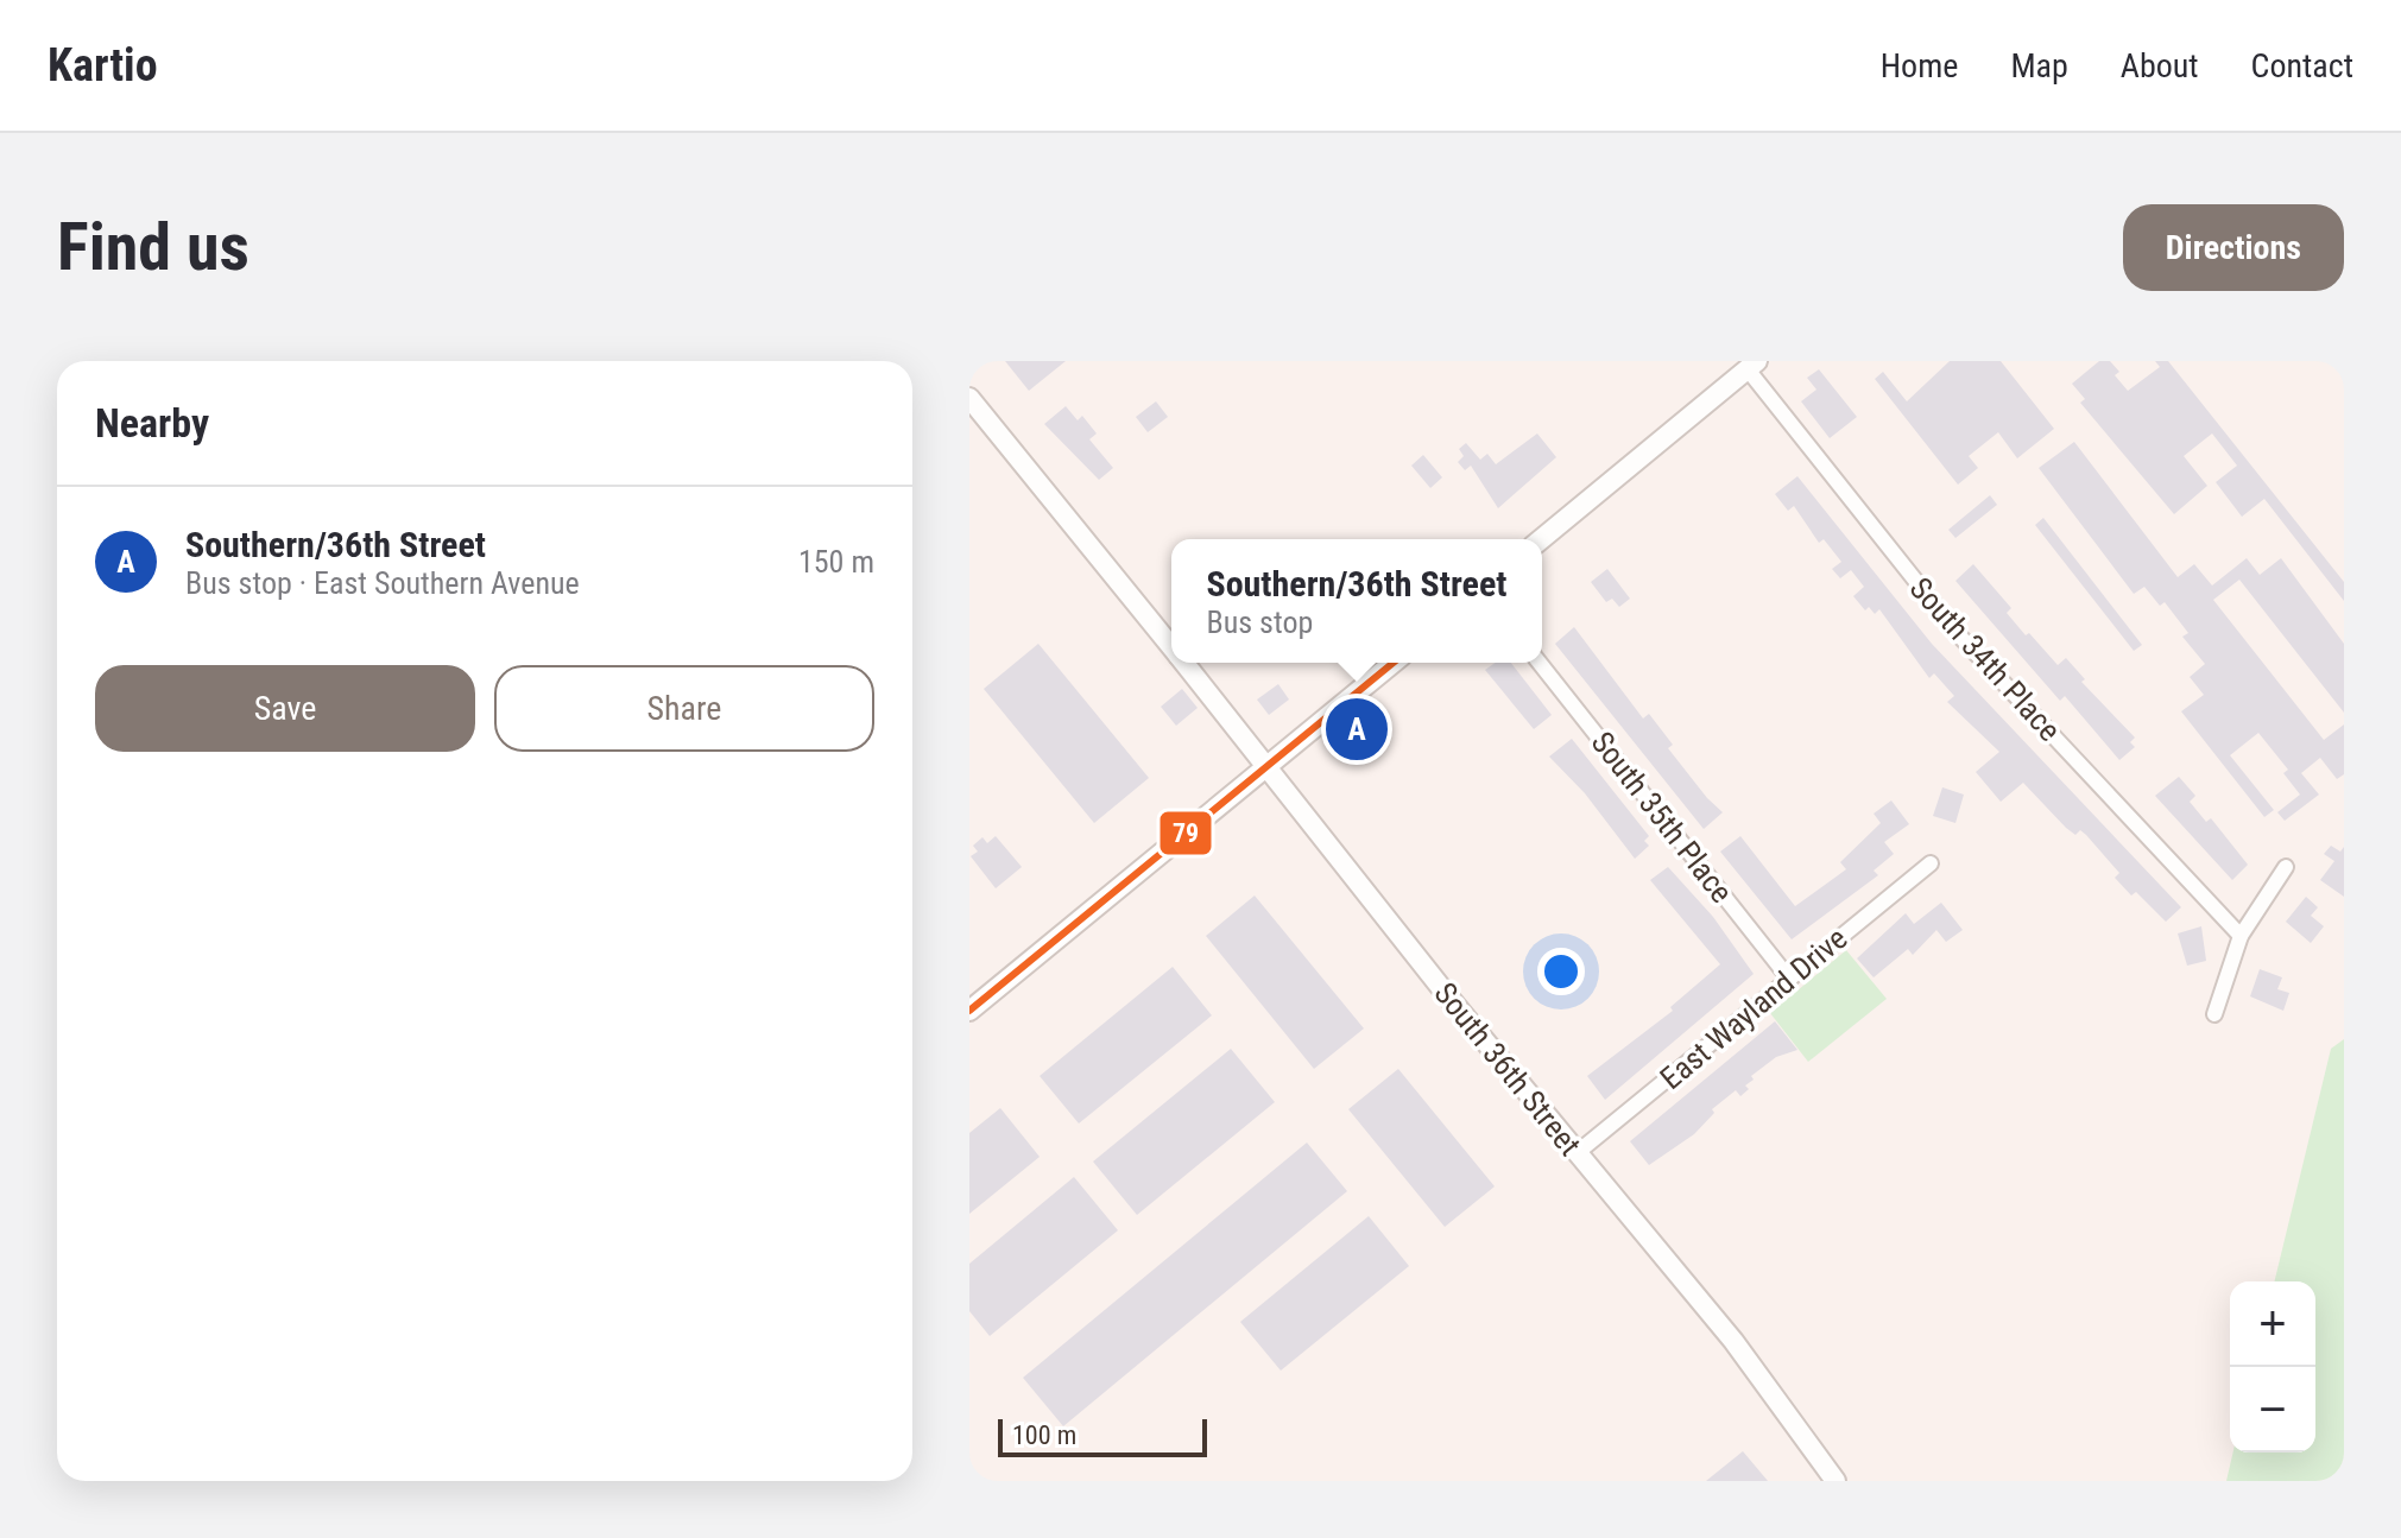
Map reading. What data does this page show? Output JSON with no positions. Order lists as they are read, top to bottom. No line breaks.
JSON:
{"streets":{"street":["South 34th Place","South 35th Place","East Wayland Drive","South 36th Street"]},"crossings":[["South 35th Place","East Wayland Drive"],["East Wayland Drive","South 36th Street"]],"lines":["transit line 79"],"scale_bar":"100 m","page":{"header":"Kartio","nav":["Home","Map","About","Contact"],"buttons":["Directions",["Save","Share"]],"title":"Find us","heading":"Nearby","list":[{"mark":"A","name":"Southern/36th Street","note":"Bus stop · East Southern Avenue","value":"150 m"}],"popup":["Southern/36th Street","Bus stop"],"pins":"A","map_buttons":["+","−"],"scale":"100 m"}}
